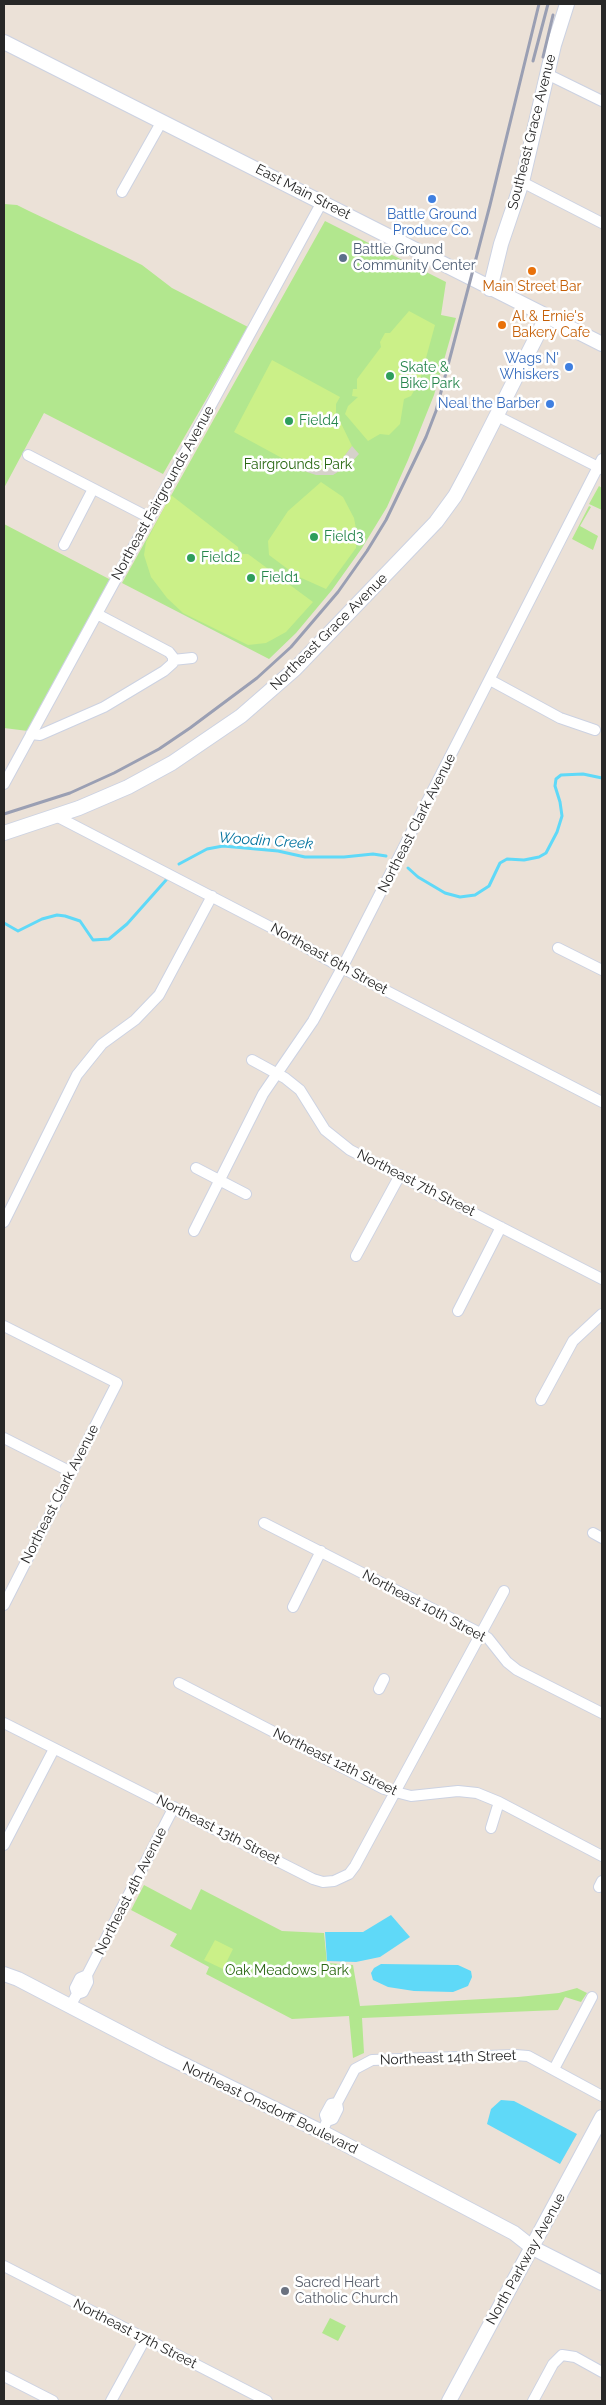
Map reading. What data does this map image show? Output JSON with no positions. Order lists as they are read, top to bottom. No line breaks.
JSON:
{"streets":{"main road":["Southeast Grace Avenue","East Main Street","Northeast Grace Avenue","Northeast Onsdorff Boulevard","North Parkway Avenue"],"street":["Northeast Fairgrounds Avenue","Northeast Clark Avenue","Northeast 6th Street","Northeast 7th Street","Northeast 10th Street","Northeast 12th Street","Northeast 13th Street","Northeast 4th Avenue","Northeast 14th Street","Northeast 17th Street"]},"crossings":[["Southeast Grace Avenue","East Main Street"],["East Main Street","Northeast Fairgrounds Avenue"],["East Main Street","Northeast Grace Avenue"],["Northeast Grace Avenue","Northeast 6th Street"],["Northeast Clark Avenue","Northeast 6th Street"],["Northeast Clark Avenue","Northeast 7th Street"],["Northeast 10th Street","Northeast 13th Street"],["Northeast 12th Street","Northeast 13th Street"],["Northeast 13th Street","Northeast 4th Avenue"],["Northeast 4th Avenue","Northeast Onsdorff Boulevard"],["Northeast 14th Street","Northeast Onsdorff Boulevard"],["Northeast Onsdorff Boulevard","North Parkway Avenue"]],"water":["Woodin Creek"],"parks":["Fairgrounds Park","Oak Meadows Park"],"places":["Battle Ground Produce Co.","Battle Ground Community Center","Main Street Bar","Al & Ernie's Bakery Cafe","Wags N' Whiskers","Skate & Bike Park","Neal the Barber","Field4","Field3","Field2","Field1","Sacred Heart Catholic Church"]}
